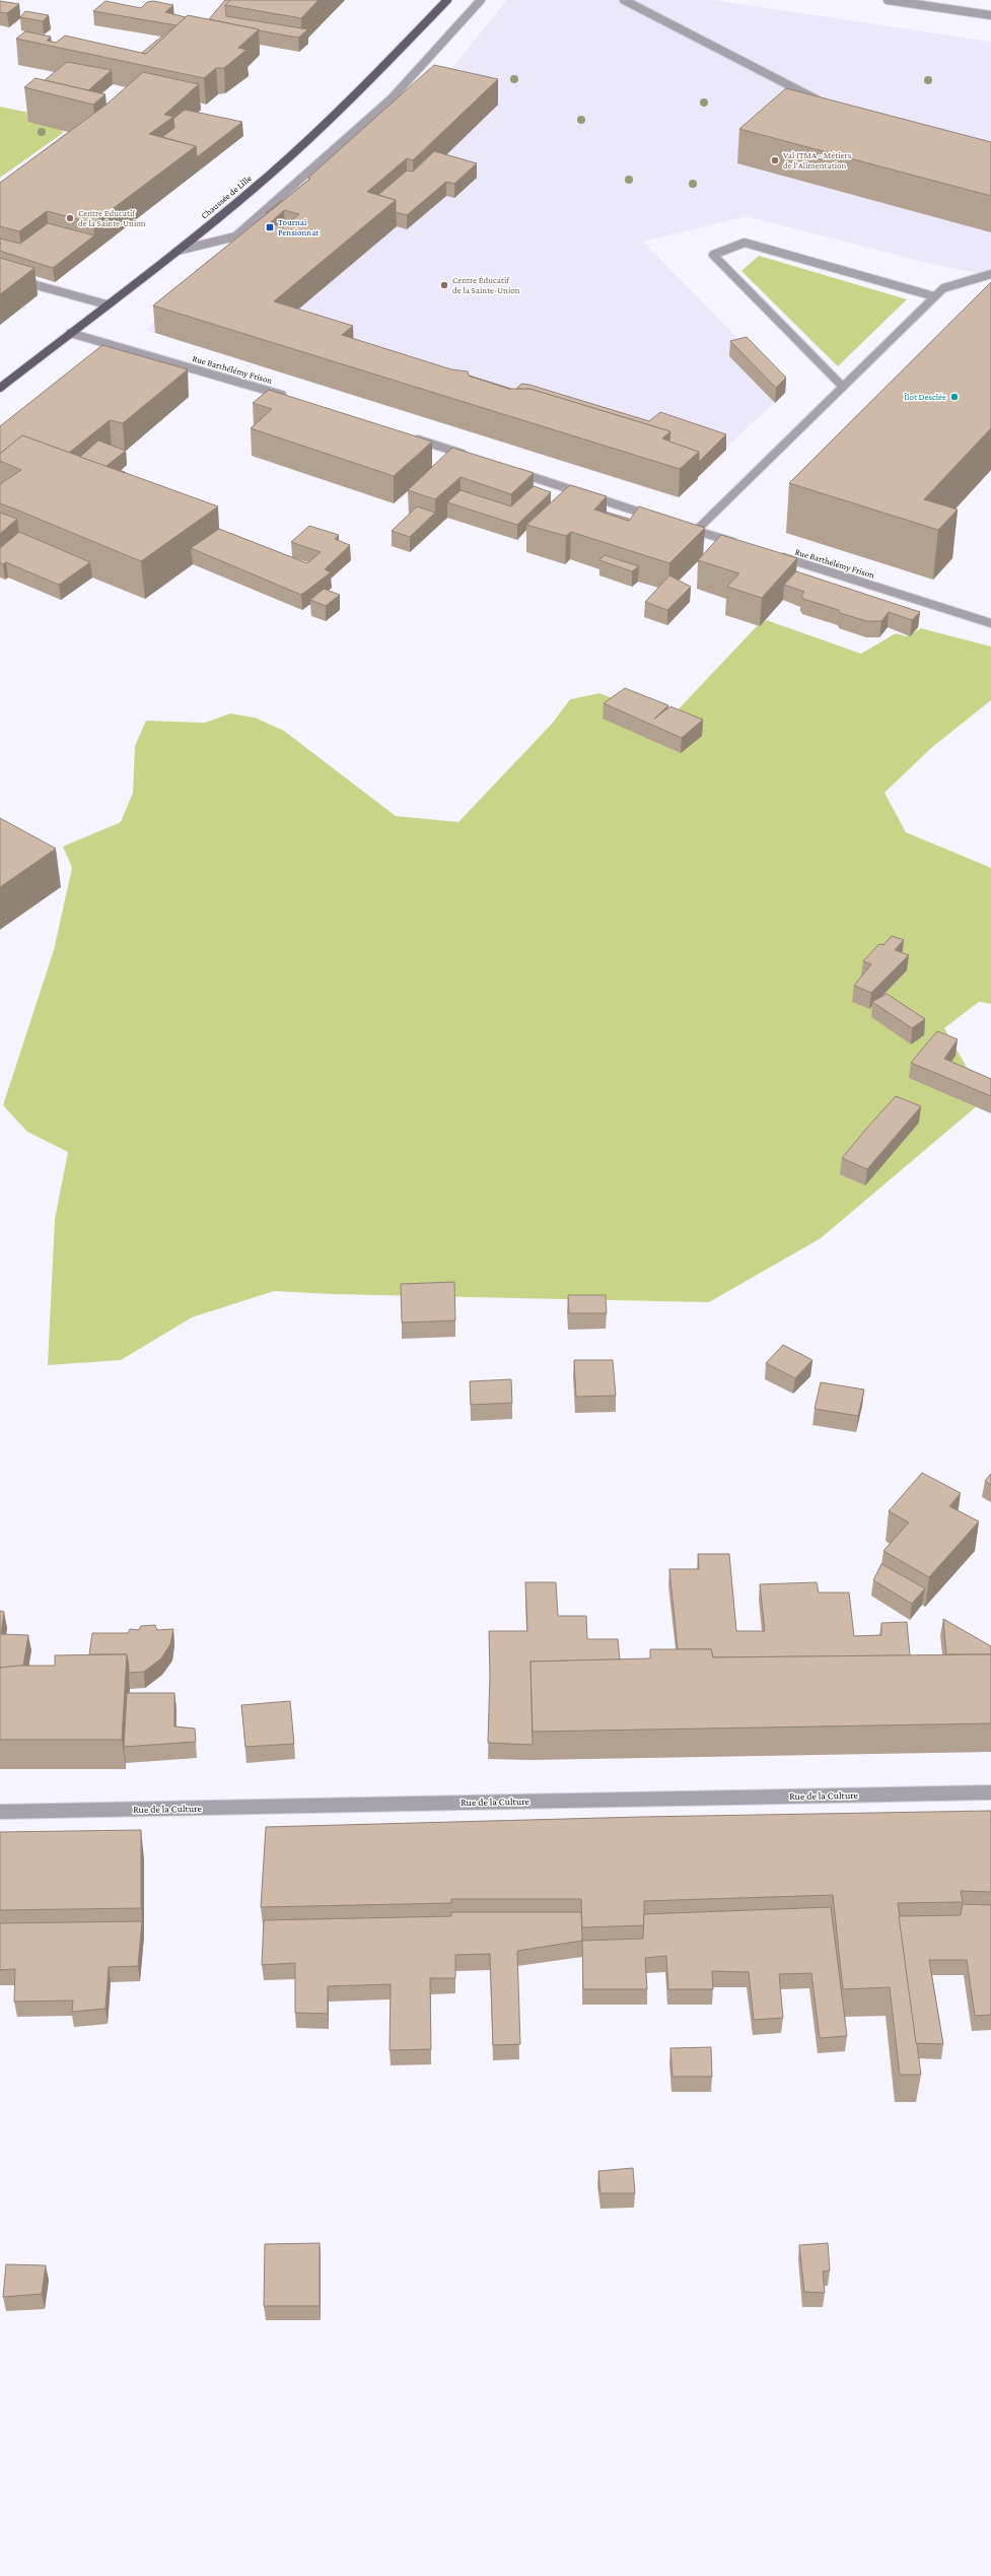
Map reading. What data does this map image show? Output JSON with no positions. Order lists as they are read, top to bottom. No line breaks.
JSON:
{"streets":{"main road":["Chaussée de Lille"],"street":["Rue Barthélémy Frison","Rue de la Culture"]},"crossings":[["Chaussée de Lille","Rue Barthélémy Frison"]],"places":{"other":["Val ITMA - Métiers de l'Alimentation","Centre Educatif de la Sainte-Union","Centre Éducatif de la Sainte-Union","Îlot Desclée"],"transit":["Tournai Pensionnat"]}}
